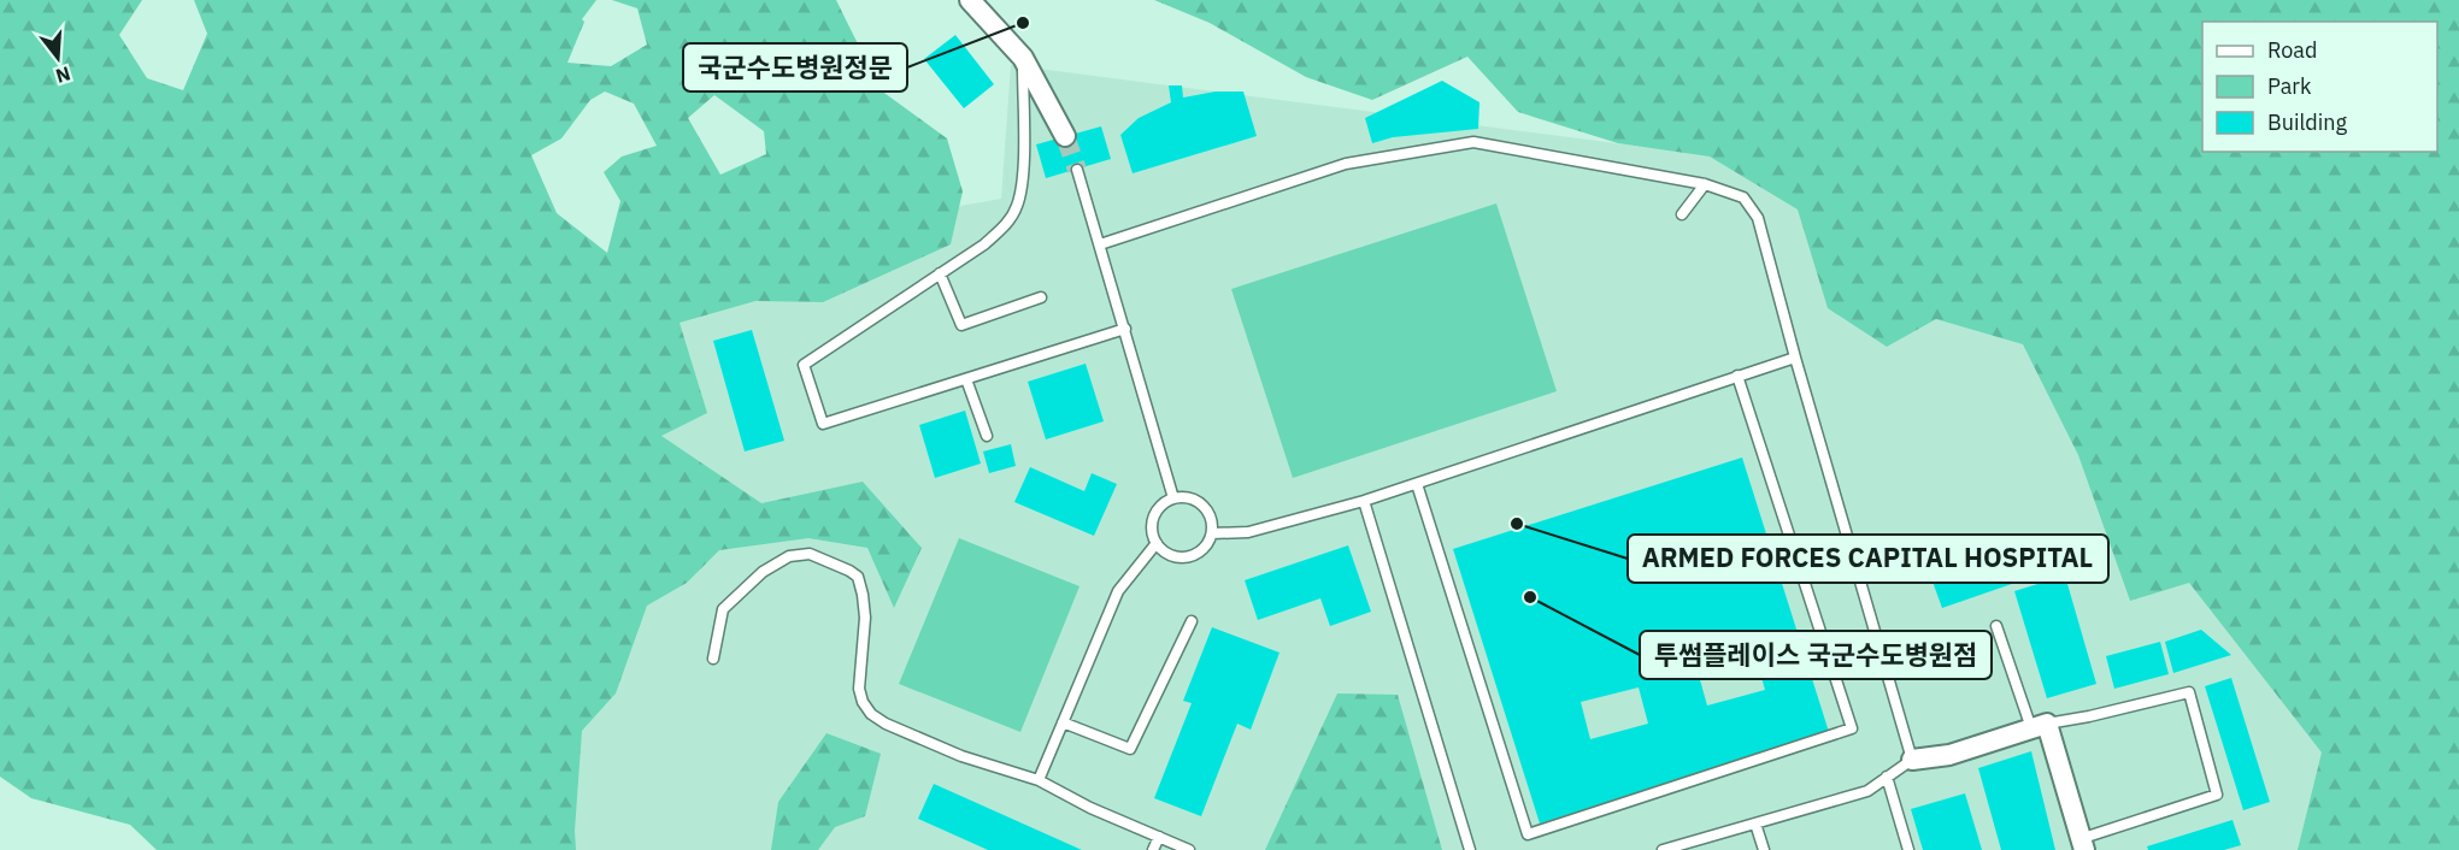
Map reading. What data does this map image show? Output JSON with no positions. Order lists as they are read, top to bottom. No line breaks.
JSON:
{"places":["국군수도병원정문","ARMED FORCES CAPITAL HOSPITAL","투썸플레이스 국군수도병원점"],"legend":["Road","Park","Building"],"north":"bottom"}
